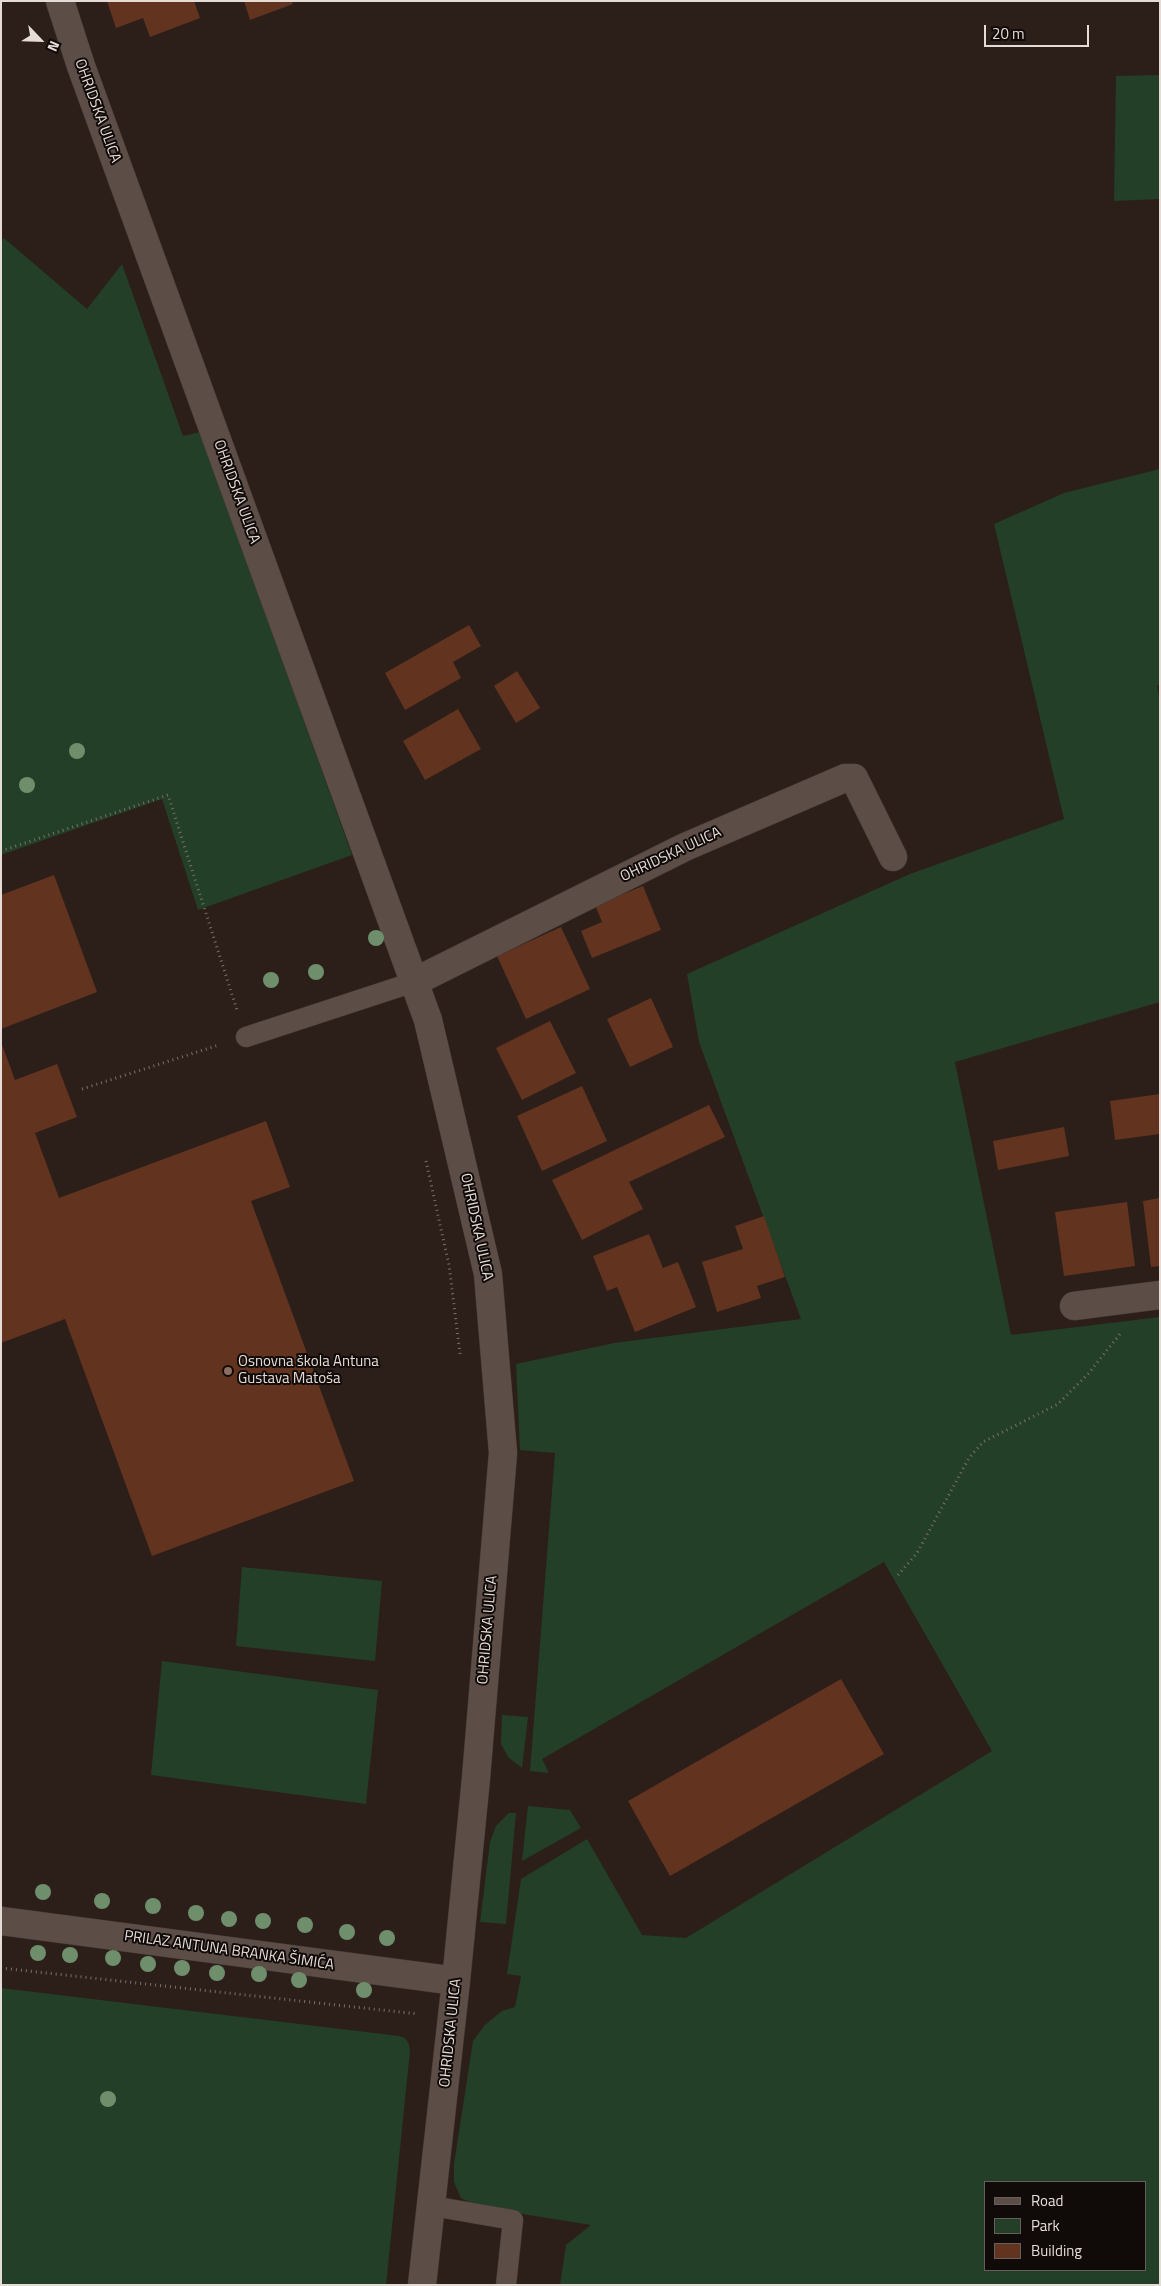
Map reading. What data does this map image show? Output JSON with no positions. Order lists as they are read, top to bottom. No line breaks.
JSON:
{"streets":{"street":["OHRIDSKA ULICA","PRILAZ ANTUNA BRANKA ŠIMIĆA"]},"crossings":[["OHRIDSKA ULICA","PRILAZ ANTUNA BRANKA ŠIMIĆA"]],"places":["Osnovna škola Antuna Gustava Matoša"],"legend":["Road","Park","Building"],"scale_bar":"20 m","north":"bottom right"}
